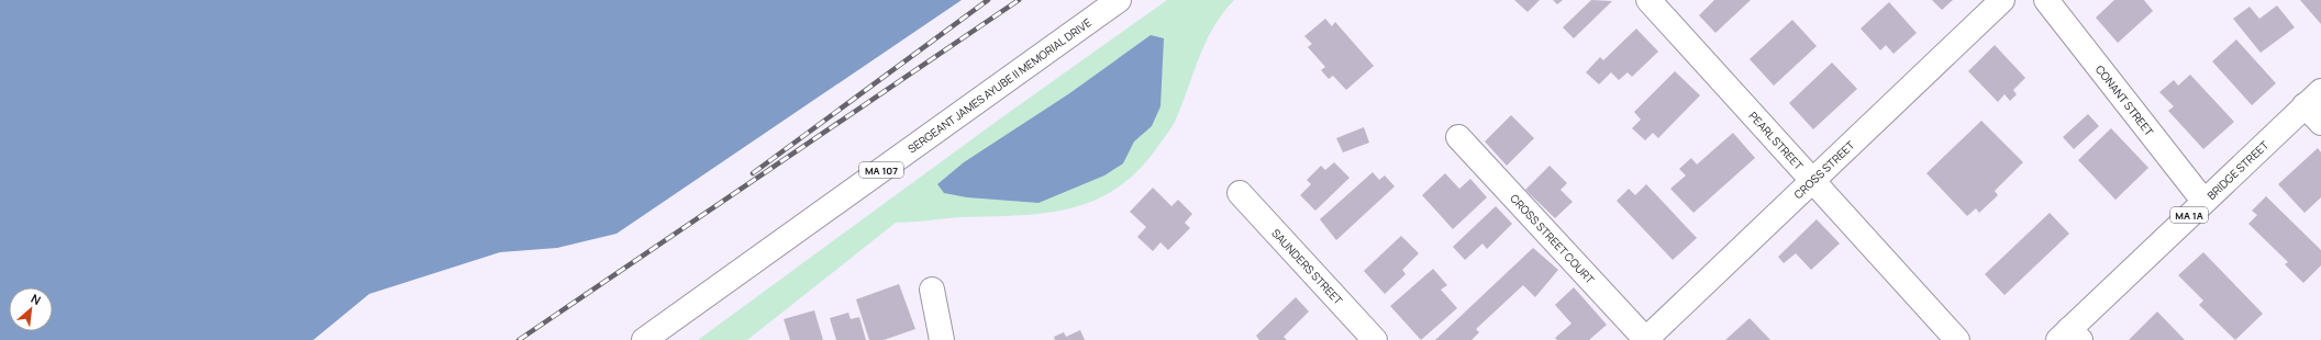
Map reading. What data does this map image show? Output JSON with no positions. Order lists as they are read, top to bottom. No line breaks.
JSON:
{"streets":{"main road":["SERGEANT JAMES AYUBE II MEMORIAL DRIVE","CONANT STREET","PEARL STREET","MA 107","CROSS STREET","BRIDGE STREET","MA 1A","CROSS STREET COURT","SAUNDERS STREET"]},"crossings":[["CONANT STREET","BRIDGE STREET"],["PEARL STREET","CROSS STREET"],["CROSS STREET","CROSS STREET COURT"]],"north":"top right"}
